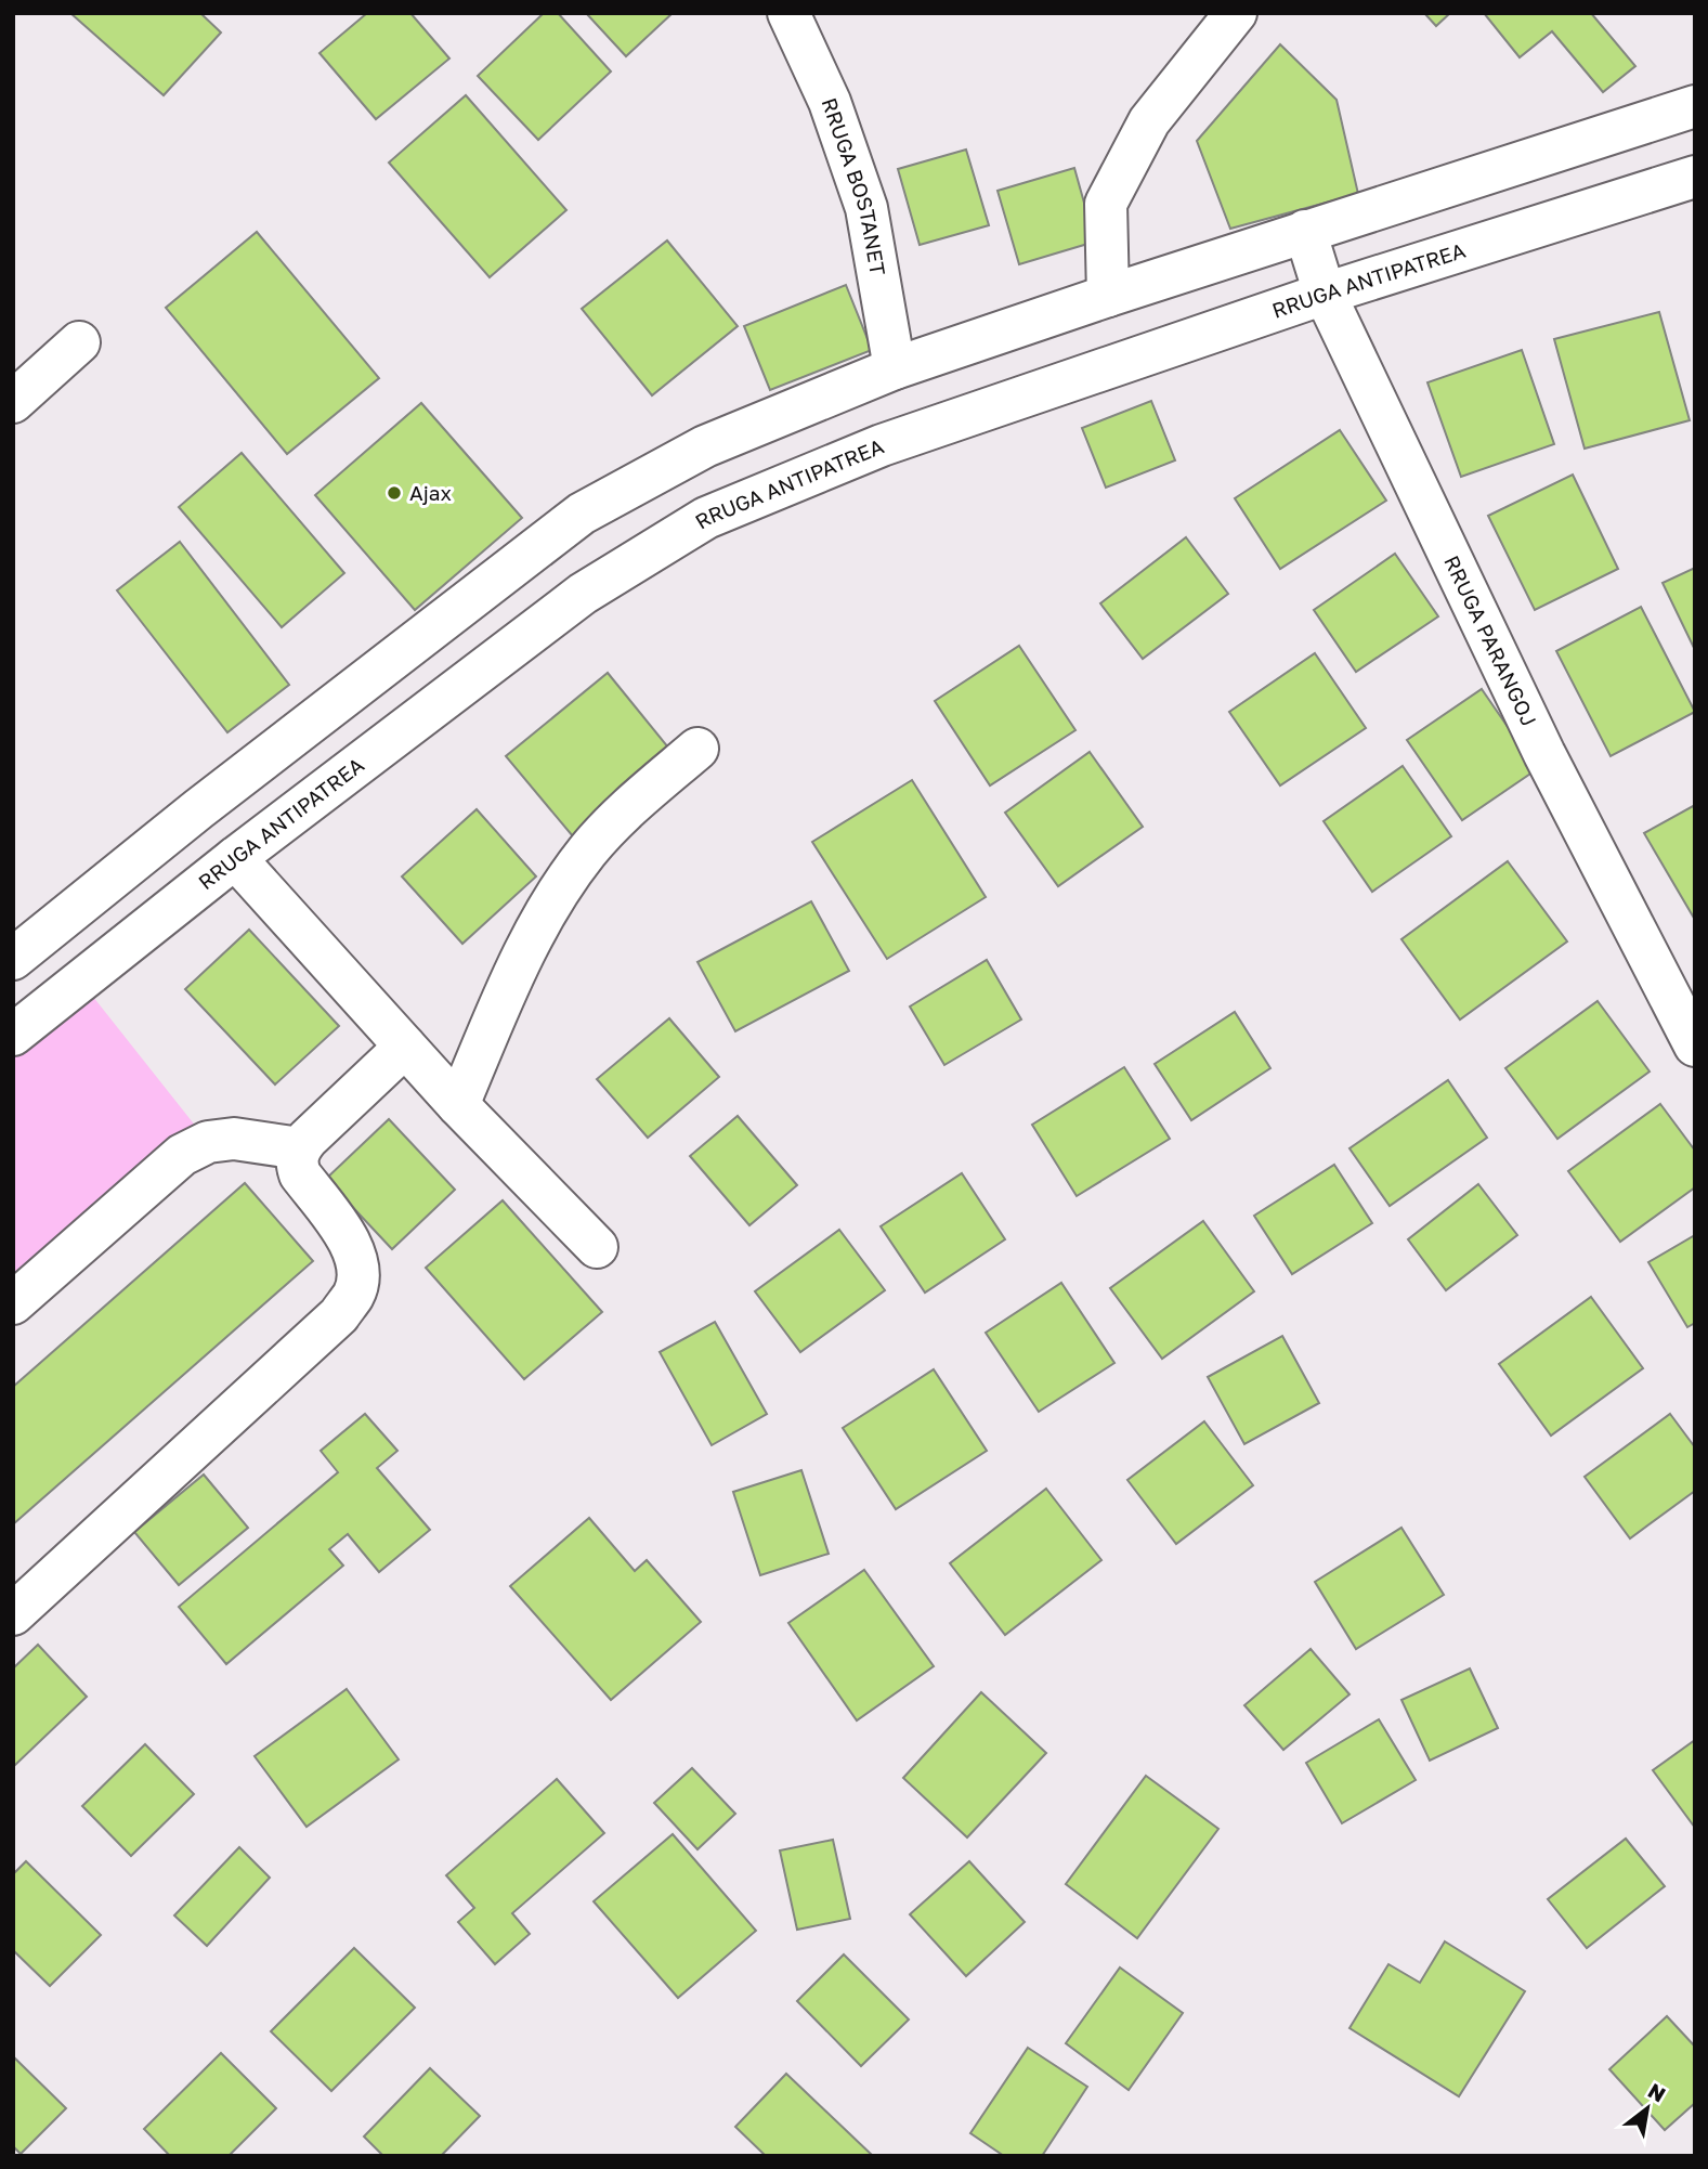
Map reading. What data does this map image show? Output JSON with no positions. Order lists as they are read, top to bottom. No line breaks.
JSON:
{"streets":{"street":["RRUGA BOSTANET","RRUGA ANTIPATREA","RRUGA PARANGOJ"]},"crossings":[["RRUGA ANTIPATREA","RRUGA PARANGOJ"]],"places":["Ajax"],"north":"top right"}
